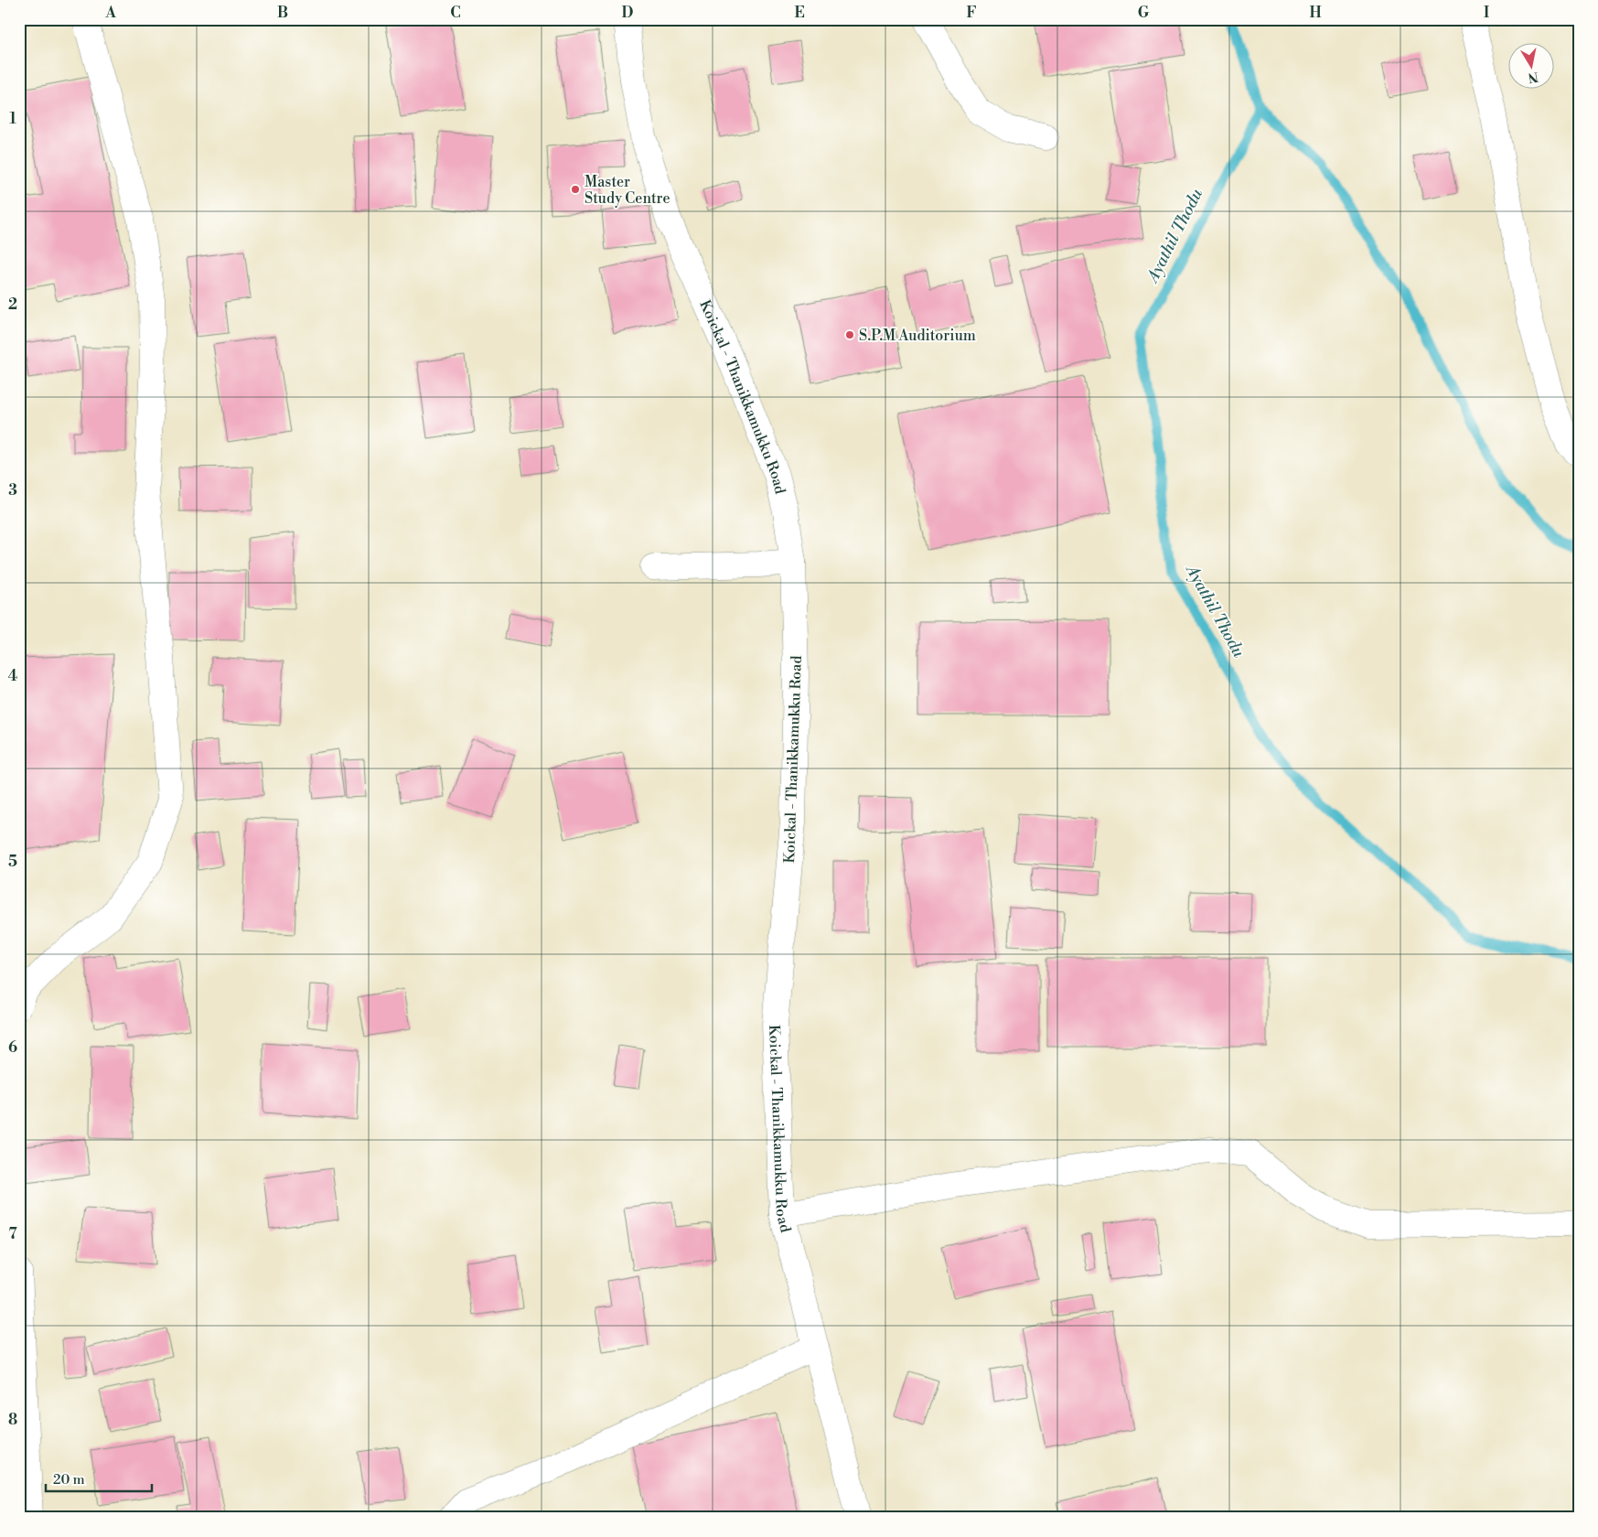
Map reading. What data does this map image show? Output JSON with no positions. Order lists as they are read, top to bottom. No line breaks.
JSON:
{"streets":{"street":["Koickal - Thanikkamukku Road"]},"water":["Ayathil Thodu"],"places":["Master Study Centre","S.P.M Auditorium"],"scale_bar":"20 m","north":"bottom","grid":{"columns":["A","B","C","D","E","F","G","H","I"],"rows":["1","2","3","4","5","6","7","8"]}}
